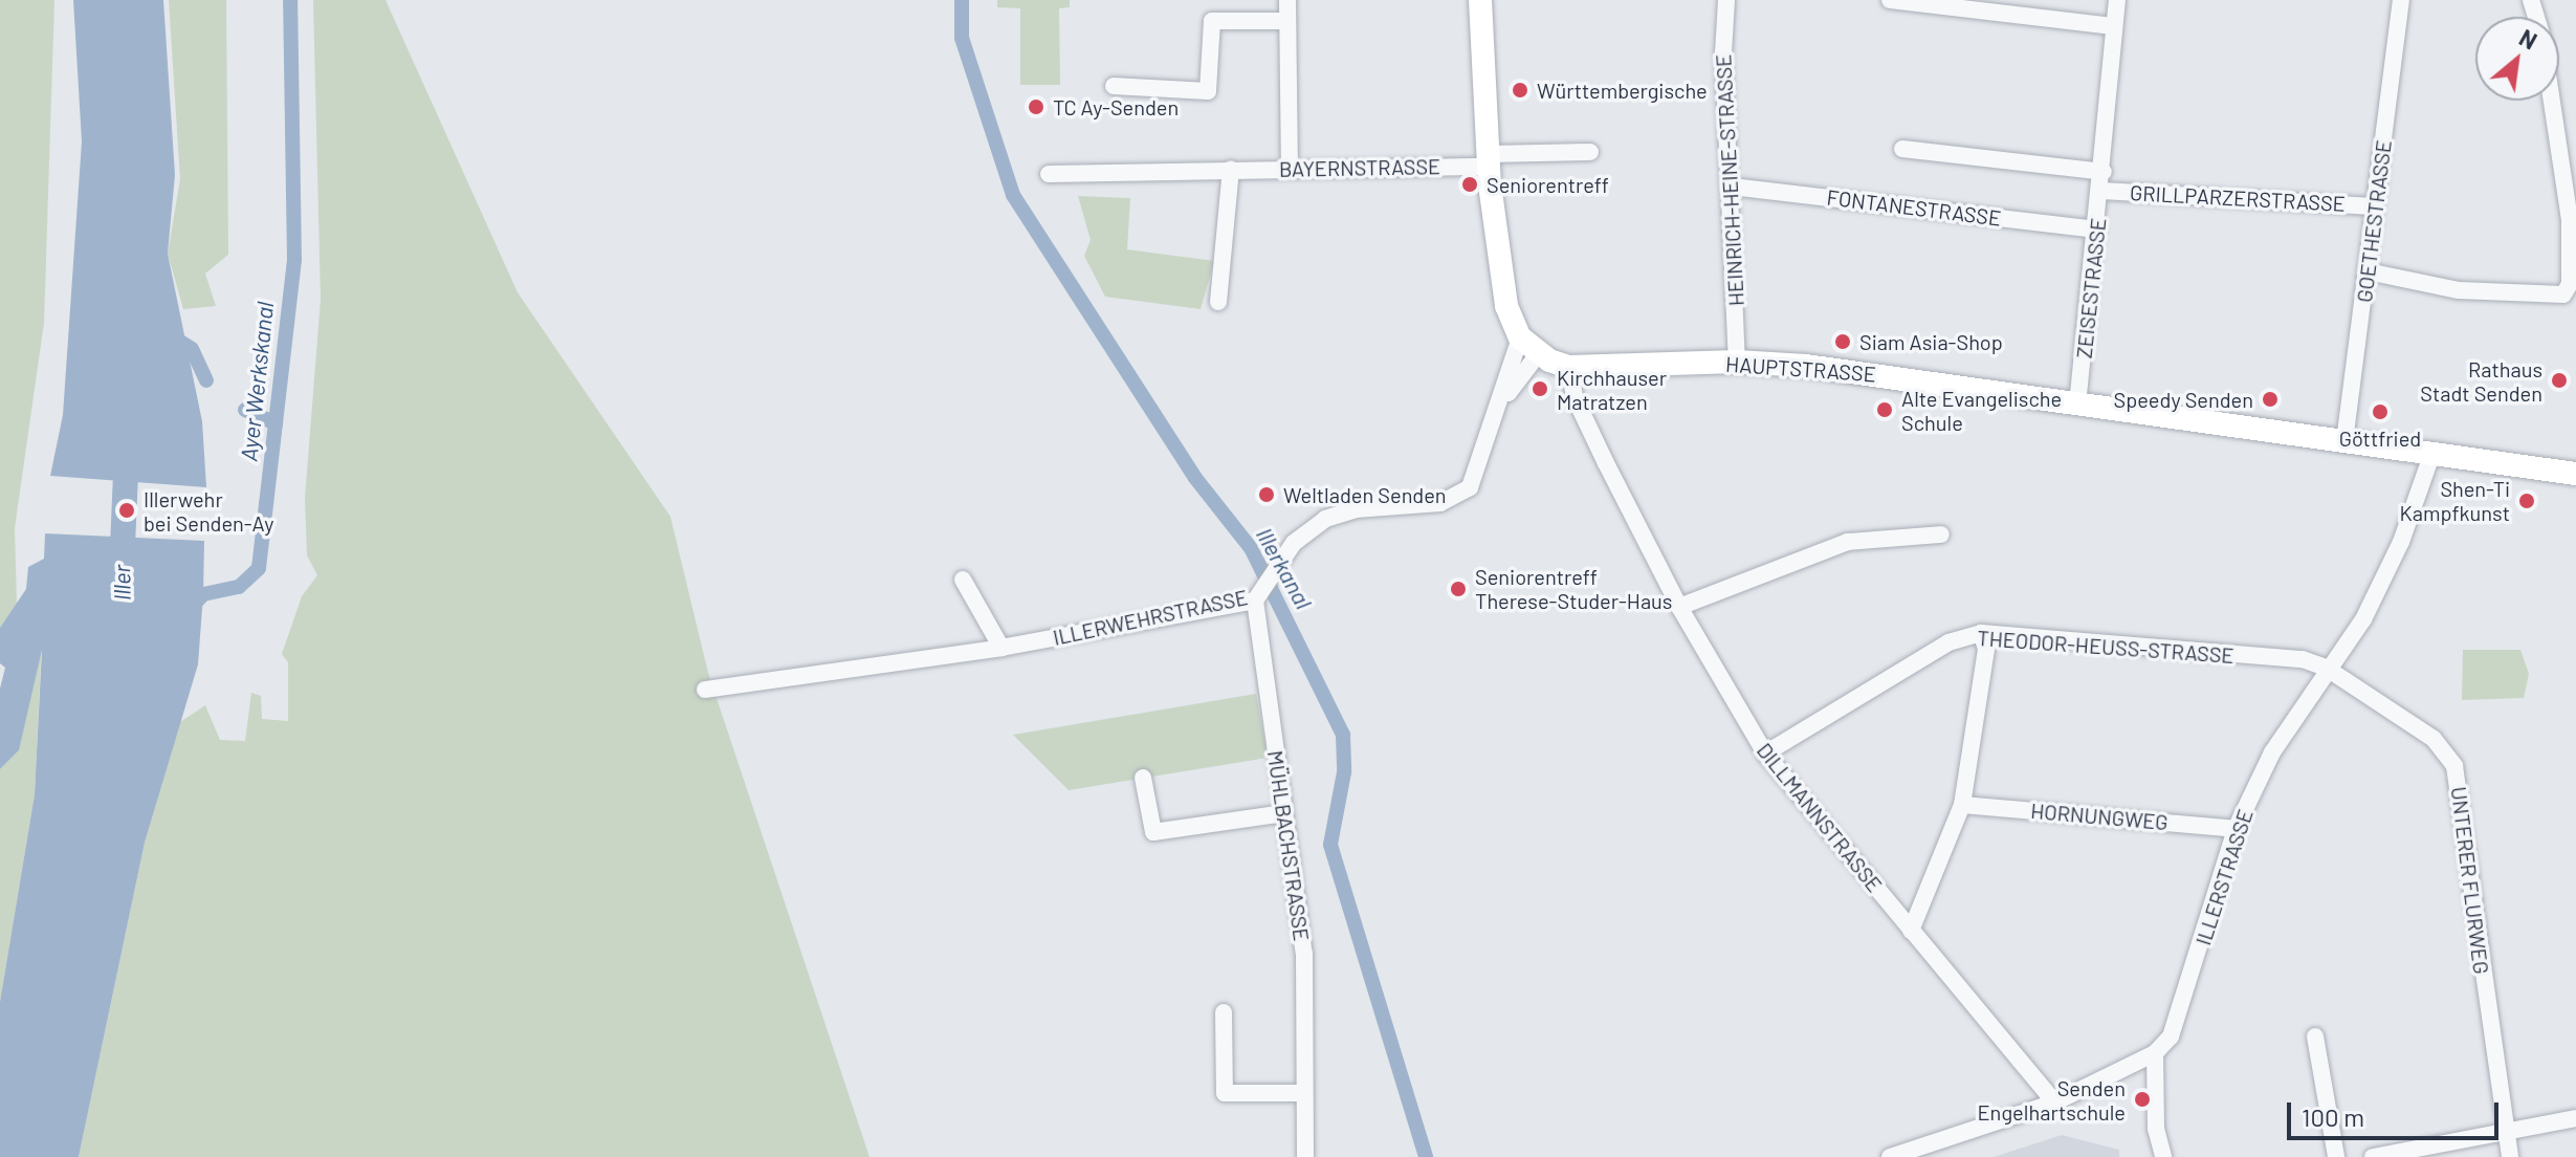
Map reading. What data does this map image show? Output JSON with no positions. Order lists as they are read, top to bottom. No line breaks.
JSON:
{"streets":{"main road":["HAUPTSTRASSE"],"street":["BAYERNSTRASSE","HEINRICH-HEINE-STRASSE","GRILLPARZERSTRASSE","FONTANESTRASSE","GOETHESTRASSE","ZEISESTRASSE","ILLERWEHRSTRASSE","THEODOR-HEUSS-STRASSE","HORNUNGWEG","DILLMANNSTRASSE","MÜHLBACHSTRASSE","ILLERSTRASSE","UNTERER FLURWEG"]},"crossings":[["BAYERNSTRASSE","HAUPTSTRASSE"],["HEINRICH-HEINE-STRASSE","FONTANESTRASSE"],["HEINRICH-HEINE-STRASSE","HAUPTSTRASSE"],["GRILLPARZERSTRASSE","GOETHESTRASSE"],["GRILLPARZERSTRASSE","ZEISESTRASSE"],["FONTANESTRASSE","ZEISESTRASSE"],["GOETHESTRASSE","HAUPTSTRASSE"],["ZEISESTRASSE","HAUPTSTRASSE"],["HAUPTSTRASSE","ILLERWEHRSTRASSE"],["HAUPTSTRASSE","DILLMANNSTRASSE"],["HAUPTSTRASSE","ILLERSTRASSE"],["ILLERWEHRSTRASSE","MÜHLBACHSTRASSE"],["THEODOR-HEUSS-STRASSE","DILLMANNSTRASSE"],["THEODOR-HEUSS-STRASSE","ILLERSTRASSE"],["THEODOR-HEUSS-STRASSE","UNTERER FLURWEG"],["HORNUNGWEG","ILLERSTRASSE"],["DILLMANNSTRASSE","ILLERSTRASSE"],["ILLERSTRASSE","UNTERER FLURWEG"]],"water":["Ayer Werkskanal","Illerkanal","Iller"],"places":["Württembergische","TC Ay-Senden","Seniorentreff","Siam Asia-Shop","Rathaus Stadt Senden","Kirchhauser Matratzen","Speedy Senden","Alte Evangelische Schule","Göttfried","Weltladen Senden","Shen-Ti Kampfkunst","Illerwehr bei Senden-Ay","Seniorentreff Therese-Studer-Haus","Senden Engelhartschule"],"scale_bar":"100 m","north":"top right"}
